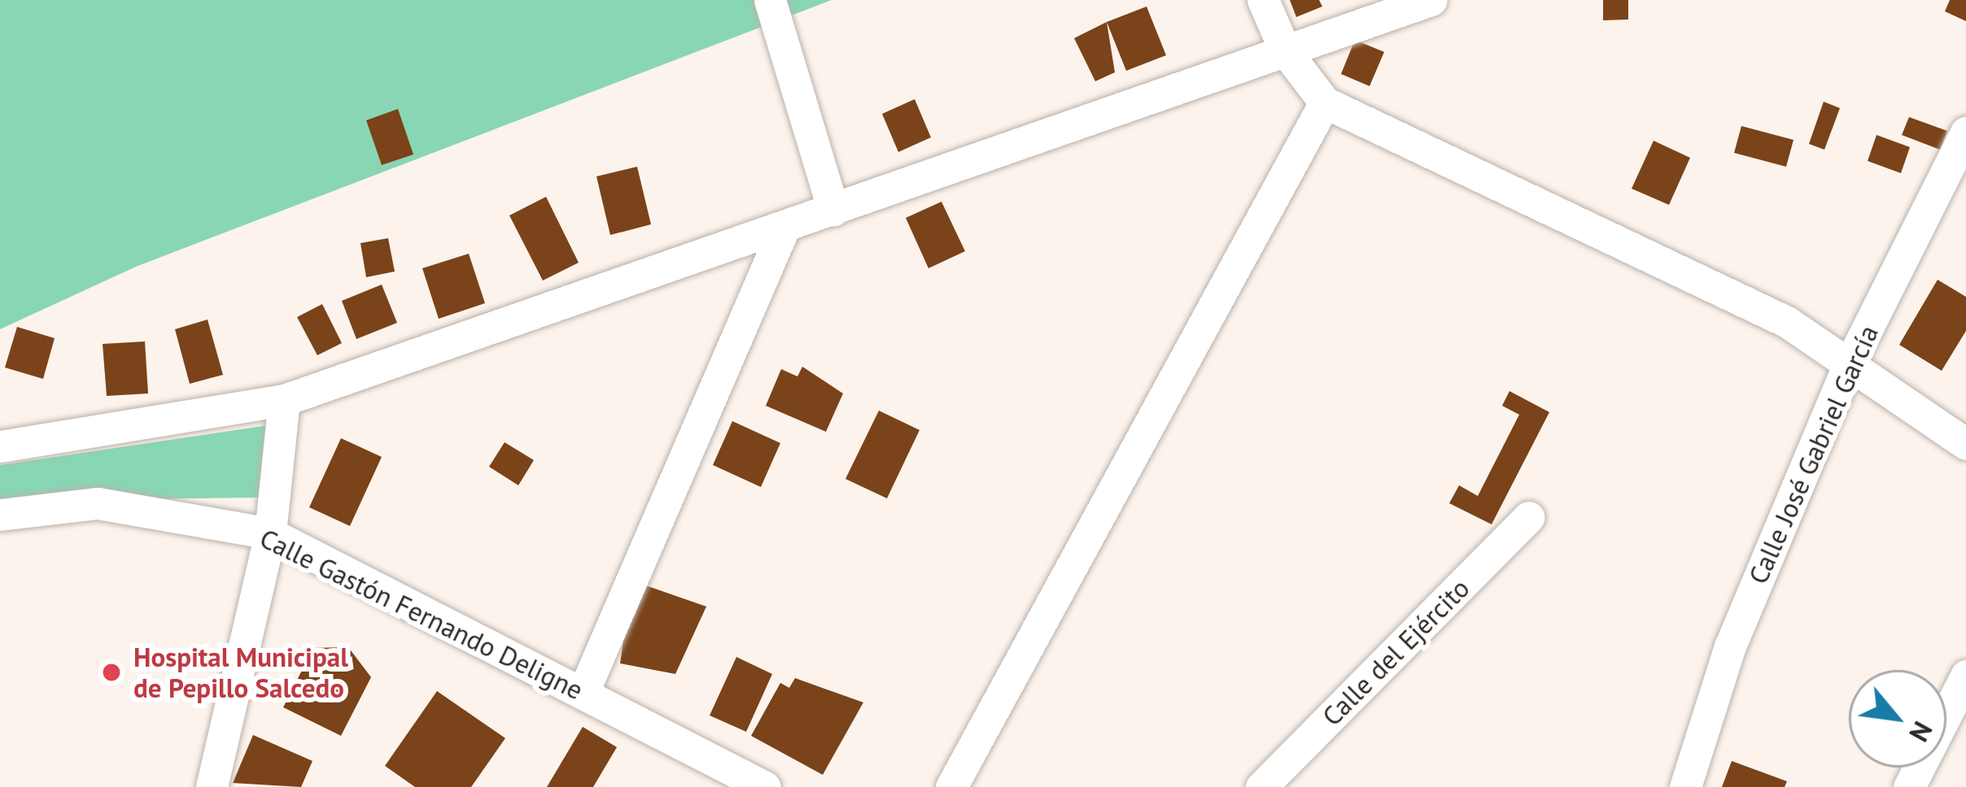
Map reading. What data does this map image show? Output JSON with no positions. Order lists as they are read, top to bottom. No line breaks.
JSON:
{"streets":{"street":["Calle José Gabriel García","Calle Gastón Fernando Deligne","Calle del Ejército"]},"places":["Hospital Municipal de Pepillo Salcedo"],"north":"bottom right"}
